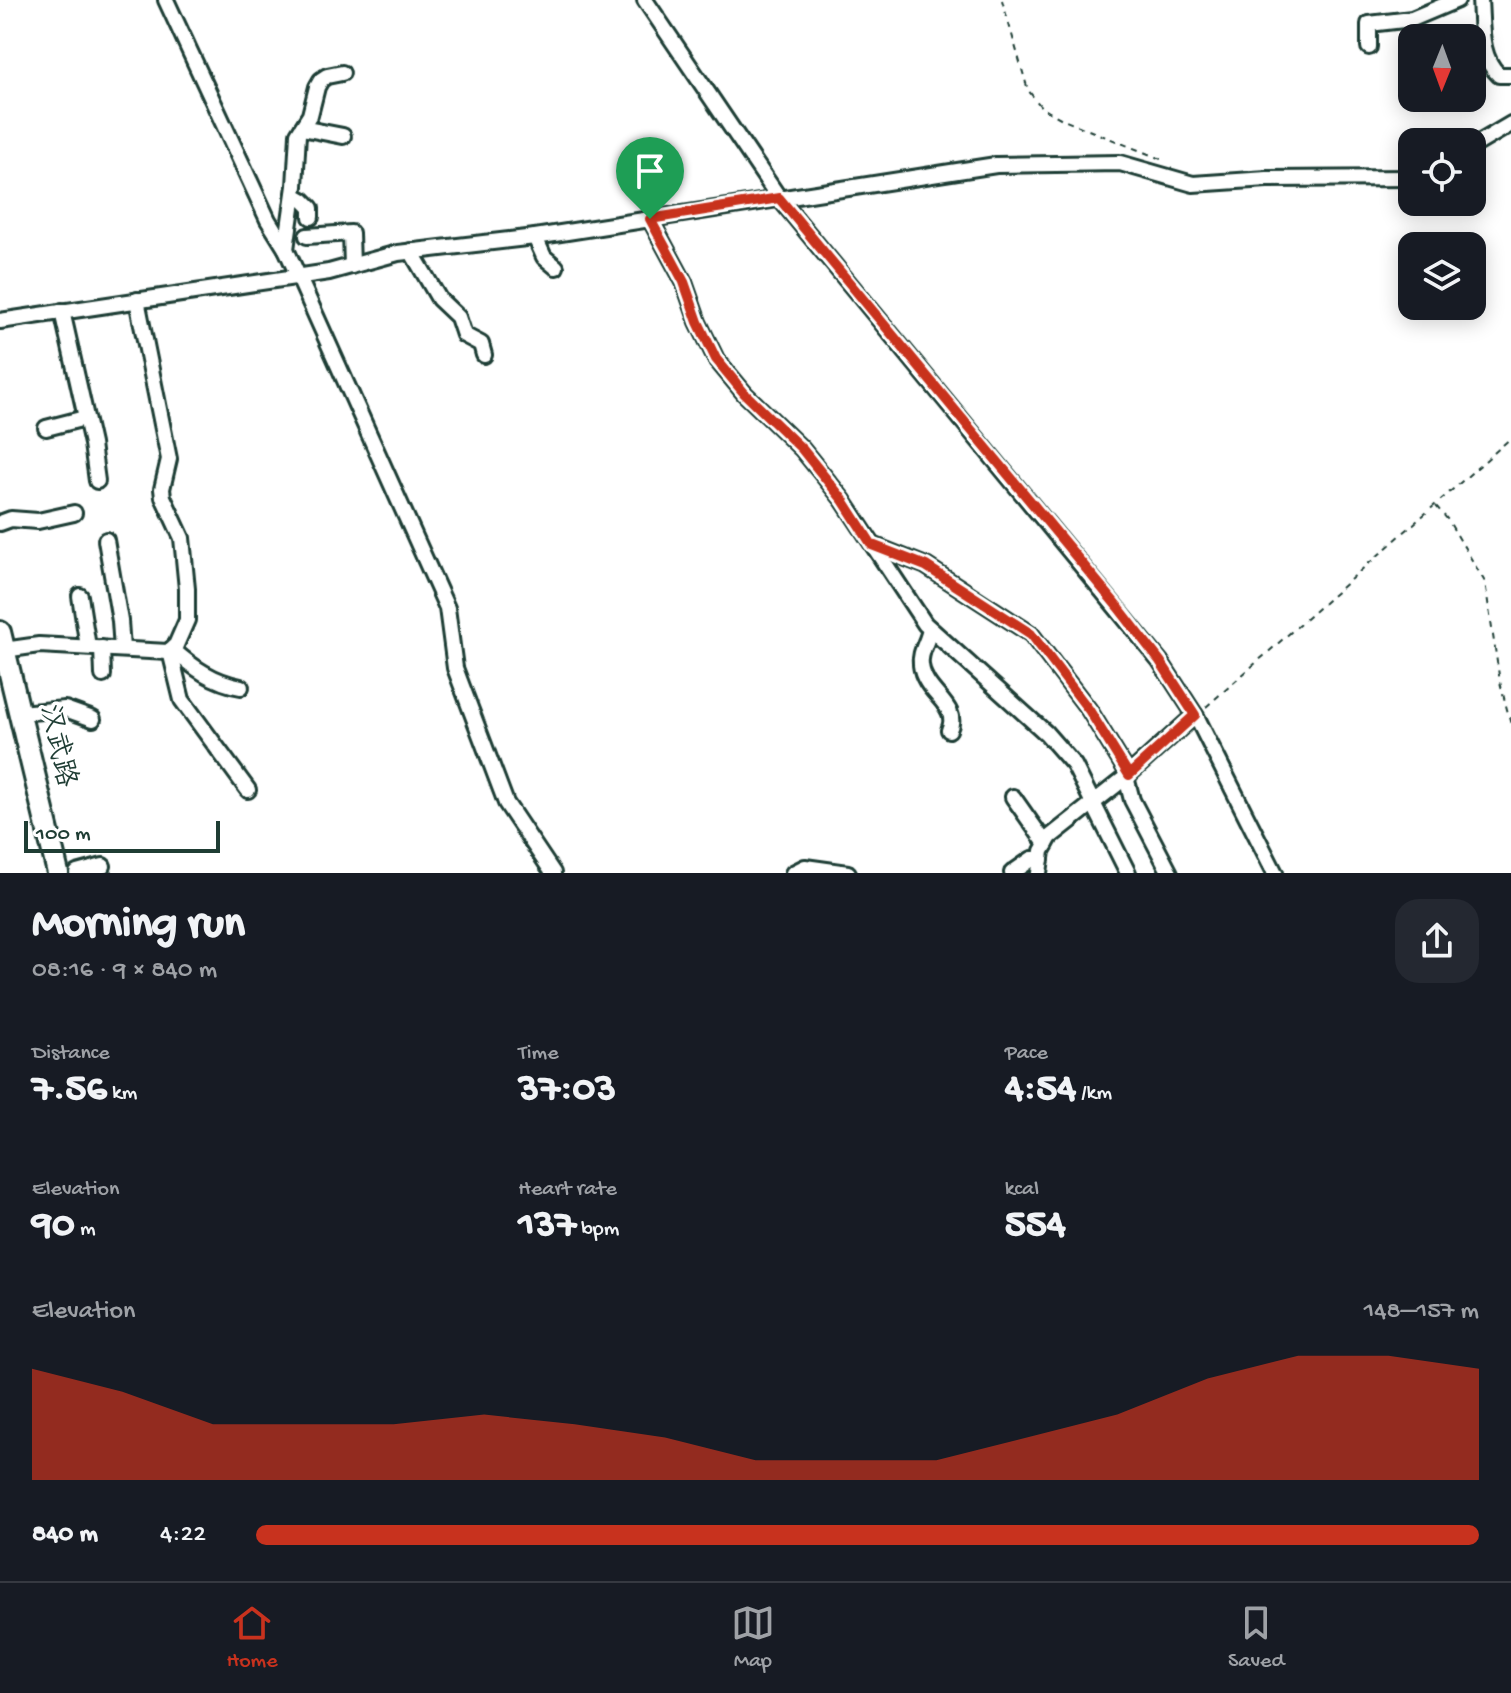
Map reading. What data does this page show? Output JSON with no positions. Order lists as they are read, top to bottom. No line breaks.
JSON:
{"streets":{"main road":["汉武路"]},"scale_bar":"100 m","north":"bottom","page":{"scale":"100 m","heading":["Morning run","08:16 · 9 × 840 m"],"stats":[["Distance","7.56 km"],["Time","37:03"],["Pace","4:54 /km"],["Elevation","90 m"],["Heart rate","137 bpm"],["kcal","554"]],"chart":["Elevation","148–157 m"],"list":[{"name":"840 m","note":"4:22"}],"tabs":["Home","Map","Saved"]}}
